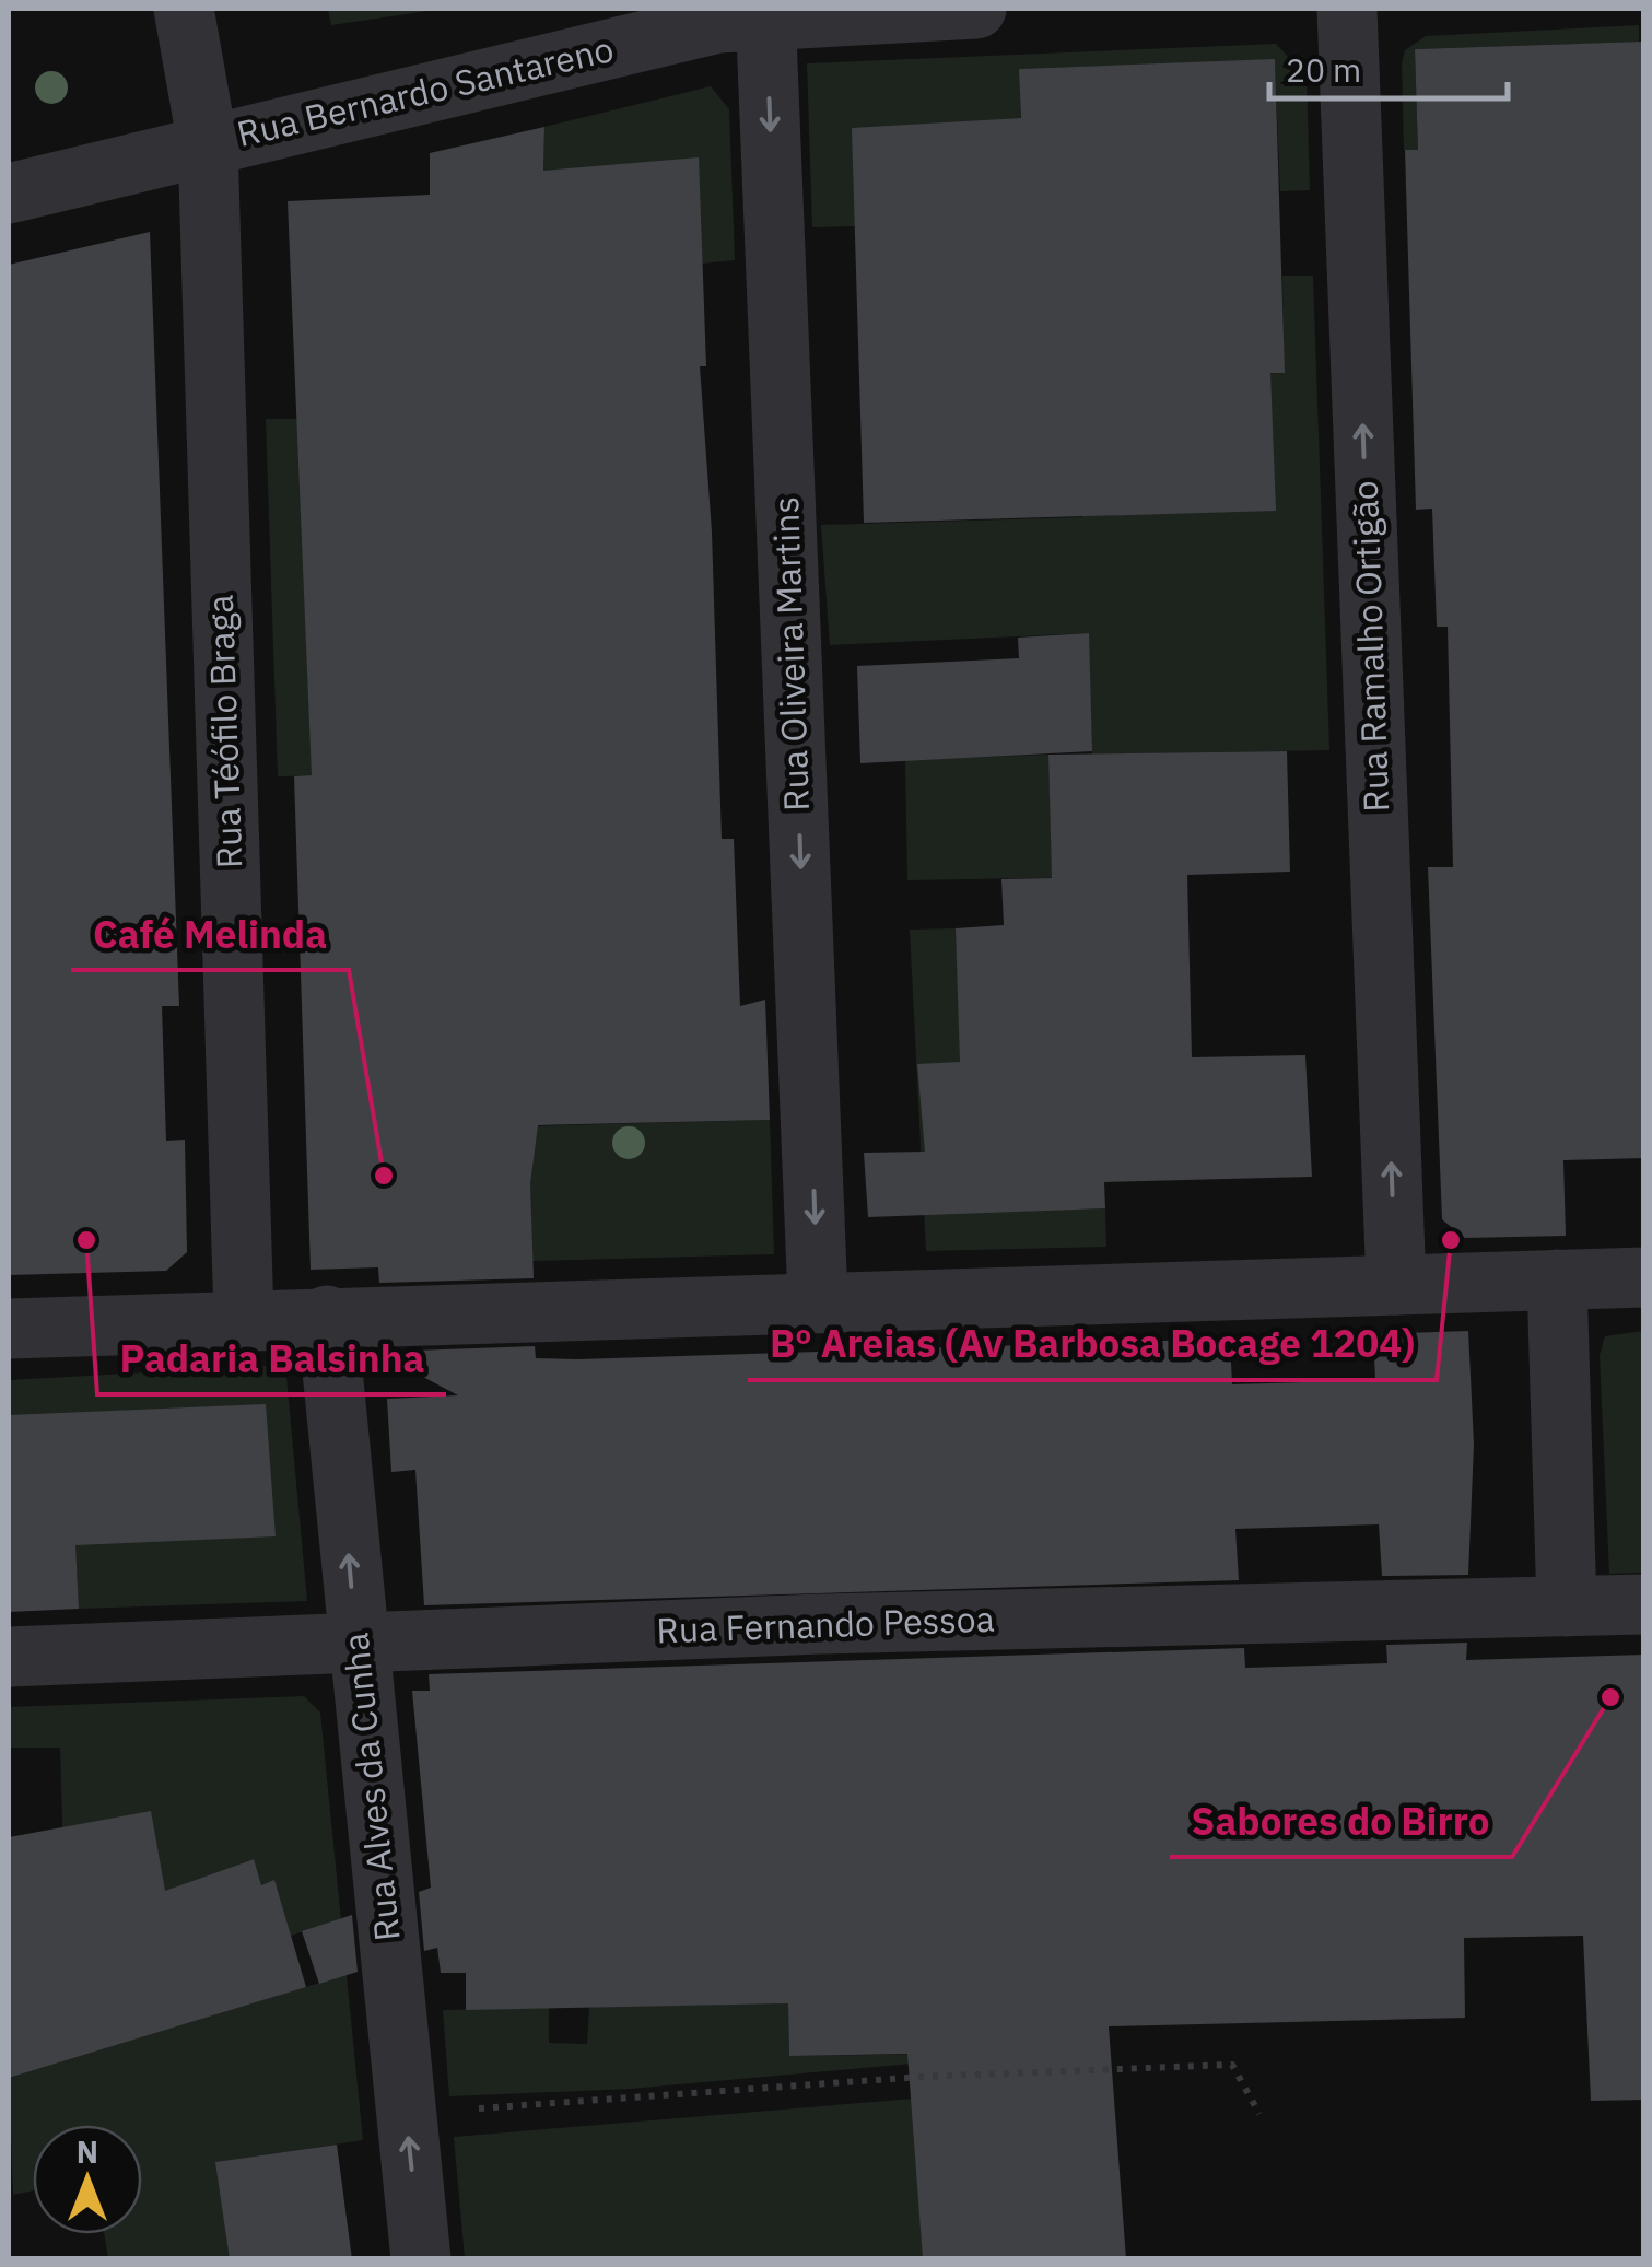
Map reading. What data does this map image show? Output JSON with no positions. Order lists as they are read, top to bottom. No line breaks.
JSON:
{"streets":{"street":["Rua Bernardo Santareno","Rua Ramalho Ortigão","Rua Oliveira Martins","Rua Téófilo Braga","Rua Fernando Pessoa","Rua Alves da Cunha"]},"crossings":[["Rua Bernardo Santareno","Rua Oliveira Martins"],["Rua Bernardo Santareno","Rua Téófilo Braga"],["Rua Fernando Pessoa","Rua Alves da Cunha"]],"one_way":["Rua Ramalho Ortigão","Rua Oliveira Martins","Rua Alves da Cunha"],"places":["Café Melinda","Padaria Balsinha","Bº Areias (Av Barbosa Bocage 1204)","Sabores do Birro"],"scale_bar":"20 m","north":"top"}
